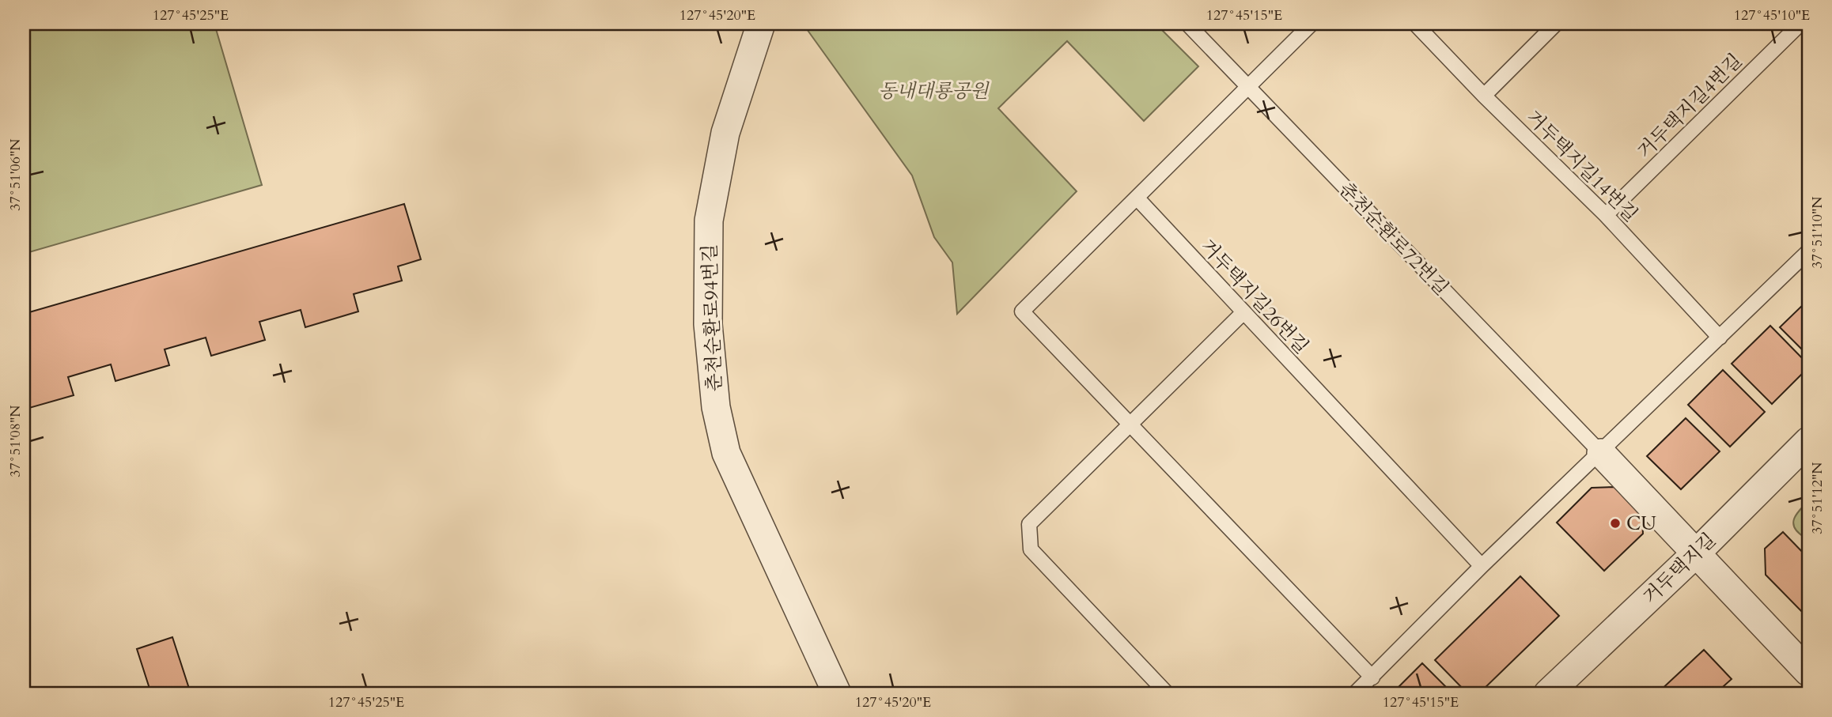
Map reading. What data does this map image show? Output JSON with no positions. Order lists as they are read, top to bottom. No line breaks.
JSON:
{"streets":{"street":["춘천순환로72번길","춘천순환로94번길","거두택지길"],"lane":["거두택지길4번길","거두택지길14번길","거두택지길26번길"]},"crossings":[["거두택지길4번길","거두택지길14번길"],["춘천순환로72번길","거두택지길"]],"parks":["동내대룡공원"],"places":["CU"],"coordinates":["127°45'25\"E","127°45'20\"E","127°45'15\"E","127°45'10\"E","37°51'06\"N","37°51'10\"N","37°51'08\"N","37°51'12\"N"]}
